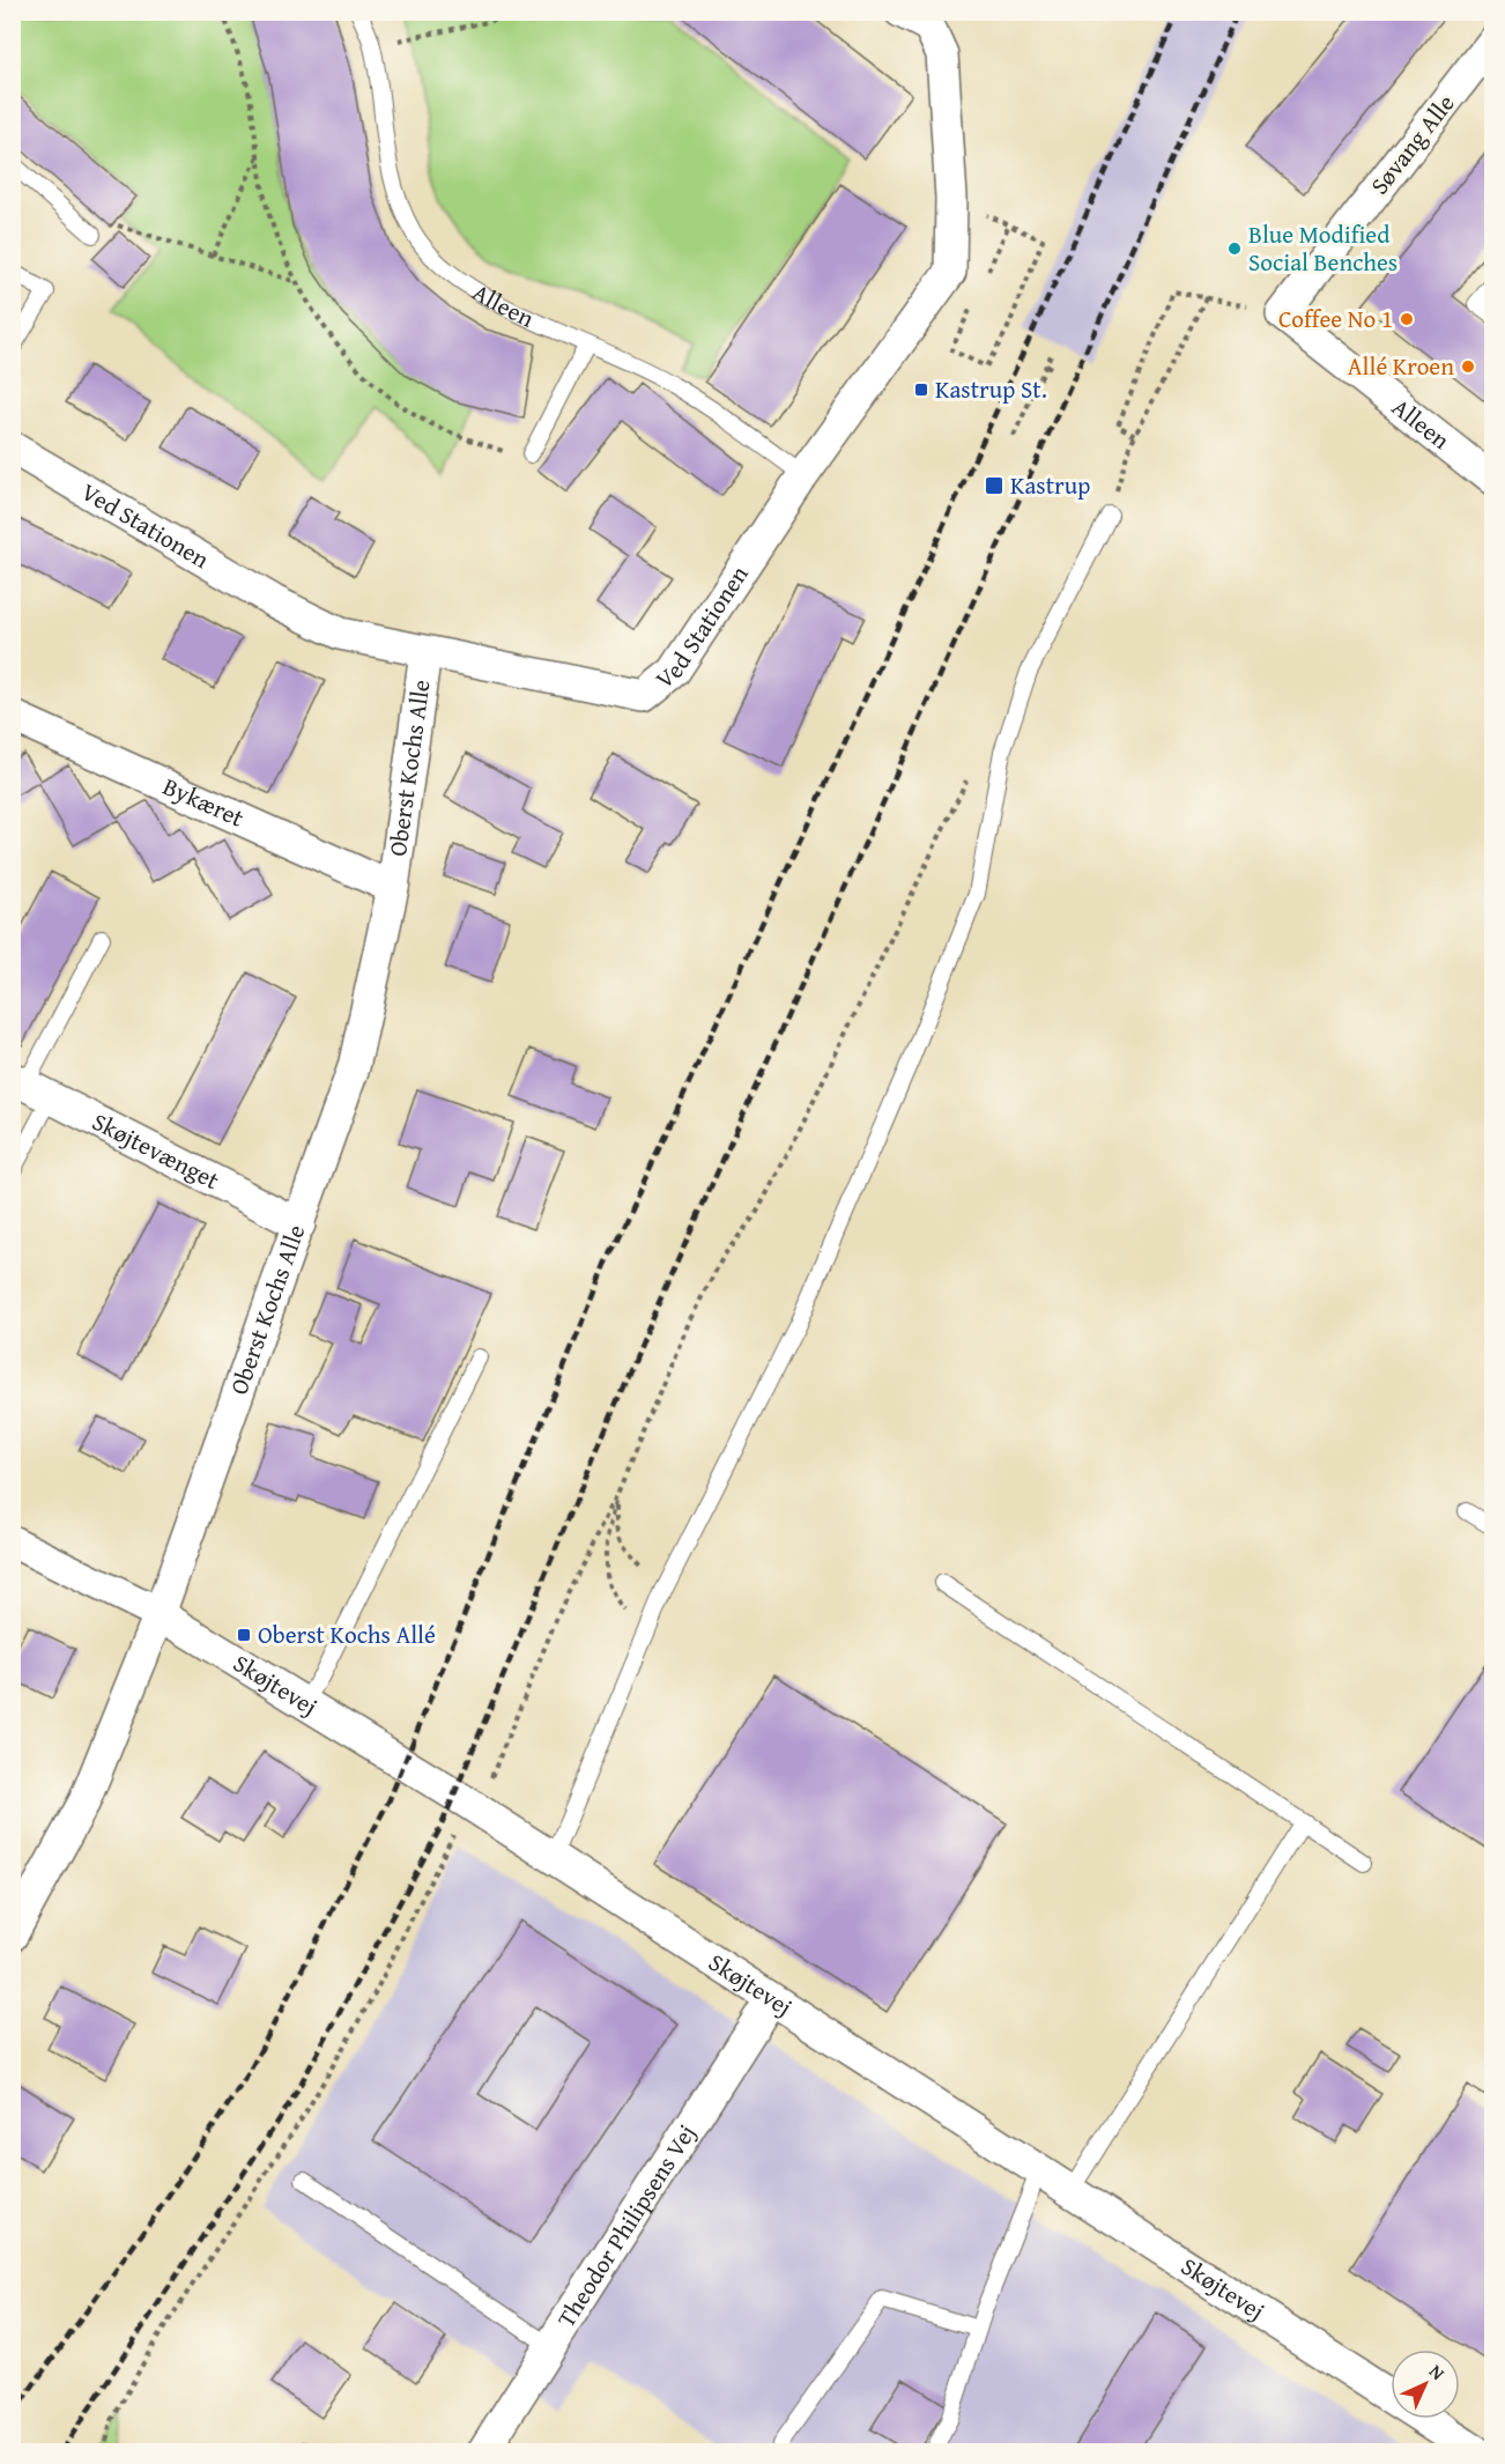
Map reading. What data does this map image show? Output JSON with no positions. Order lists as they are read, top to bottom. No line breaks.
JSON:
{"streets":{"street":["Søvang Alle","Alleen","Ved Stationen","Oberst Kochs Alle","Bykæret","Skøjtevænget","Skøjtevej","Theodor Philipsens Vej"]},"crossings":[["Søvang Alle","Alleen"],["Alleen","Ved Stationen"],["Ved Stationen","Oberst Kochs Alle"],["Oberst Kochs Alle","Bykæret"],["Oberst Kochs Alle","Skøjtevænget"],["Oberst Kochs Alle","Skøjtevej"],["Skøjtevej","Theodor Philipsens Vej"]],"places":{"other":["Blue Modified Social Benches","Coffee No 1","Allé Kroen"],"transit":["Kastrup St.","Kastrup","Oberst Kochs Allé"]},"north":"top right"}
